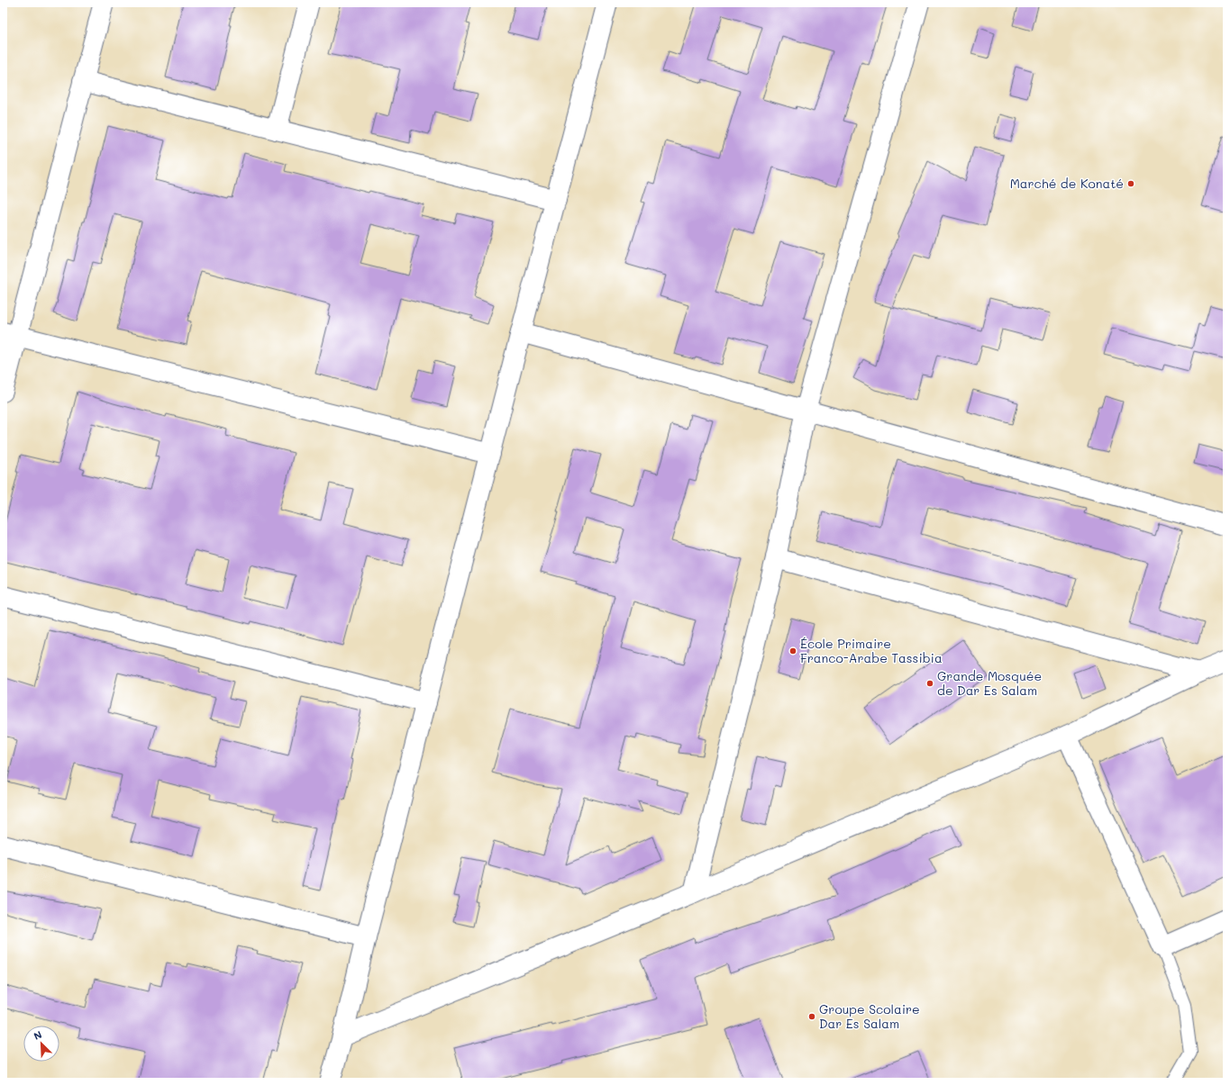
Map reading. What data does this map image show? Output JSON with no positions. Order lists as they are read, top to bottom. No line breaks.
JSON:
{"places":["Marché de Konaté","École Primaire Franco-Arabe Tassibia","Grande Mosquée de Dar Es Salam","Groupe Scolaire Dar Es Salam"],"north":"top left"}
